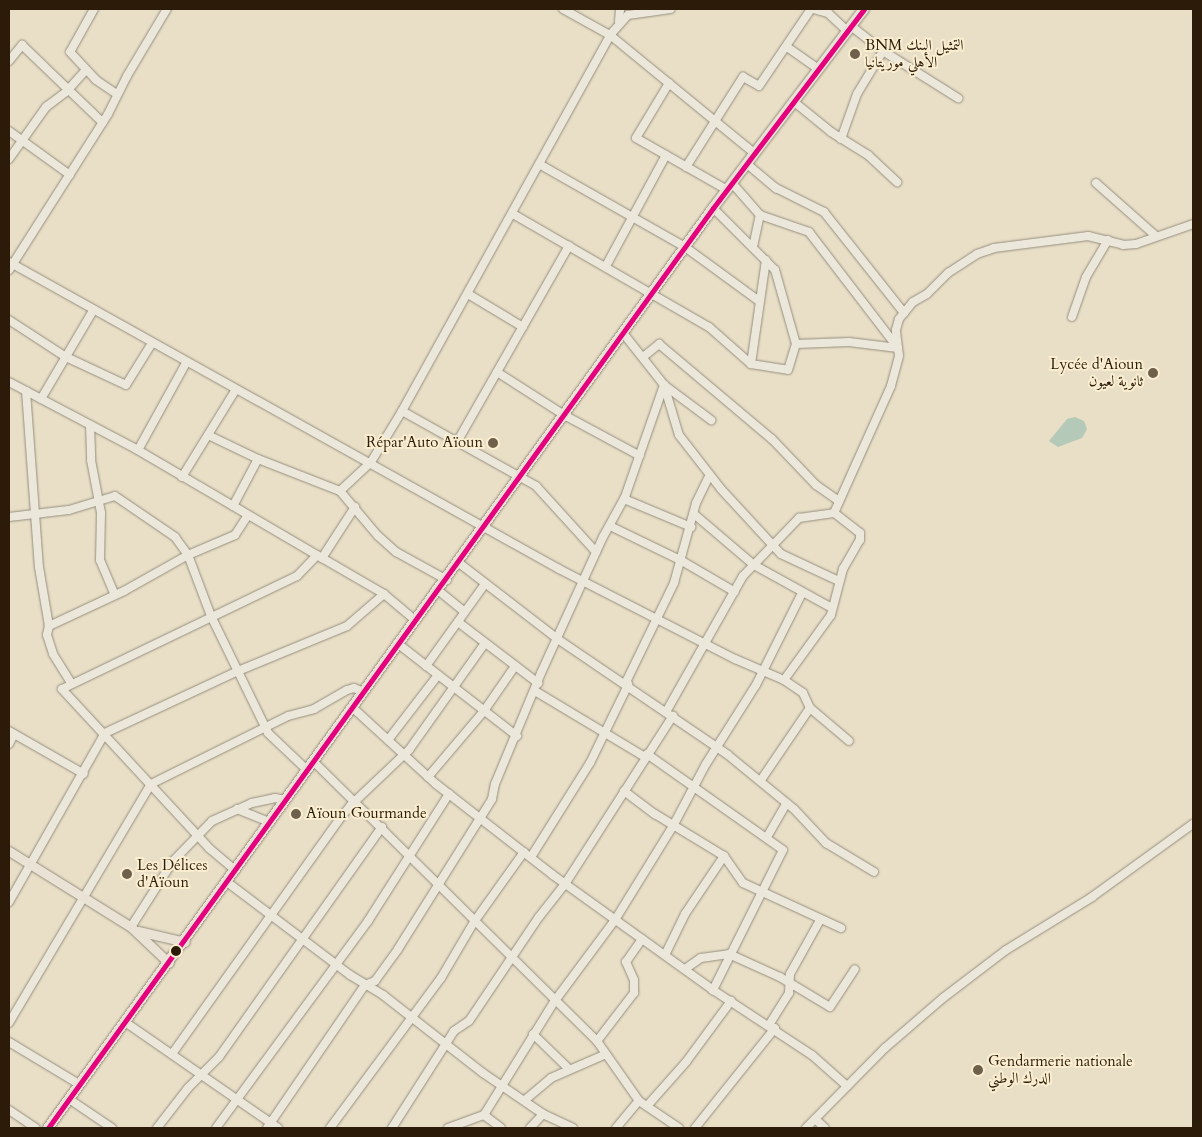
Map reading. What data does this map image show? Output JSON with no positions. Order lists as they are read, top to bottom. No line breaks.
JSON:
{"places":["BNM التمثيل البنك الأهلي موريتانيا","Lycée d'Aioun ثانوية لعيون","Répar'Auto Aïoun","Aïoun Gourmande","Les Délices d'Aïoun","Gendarmerie nationale الدرك الوطني"]}
